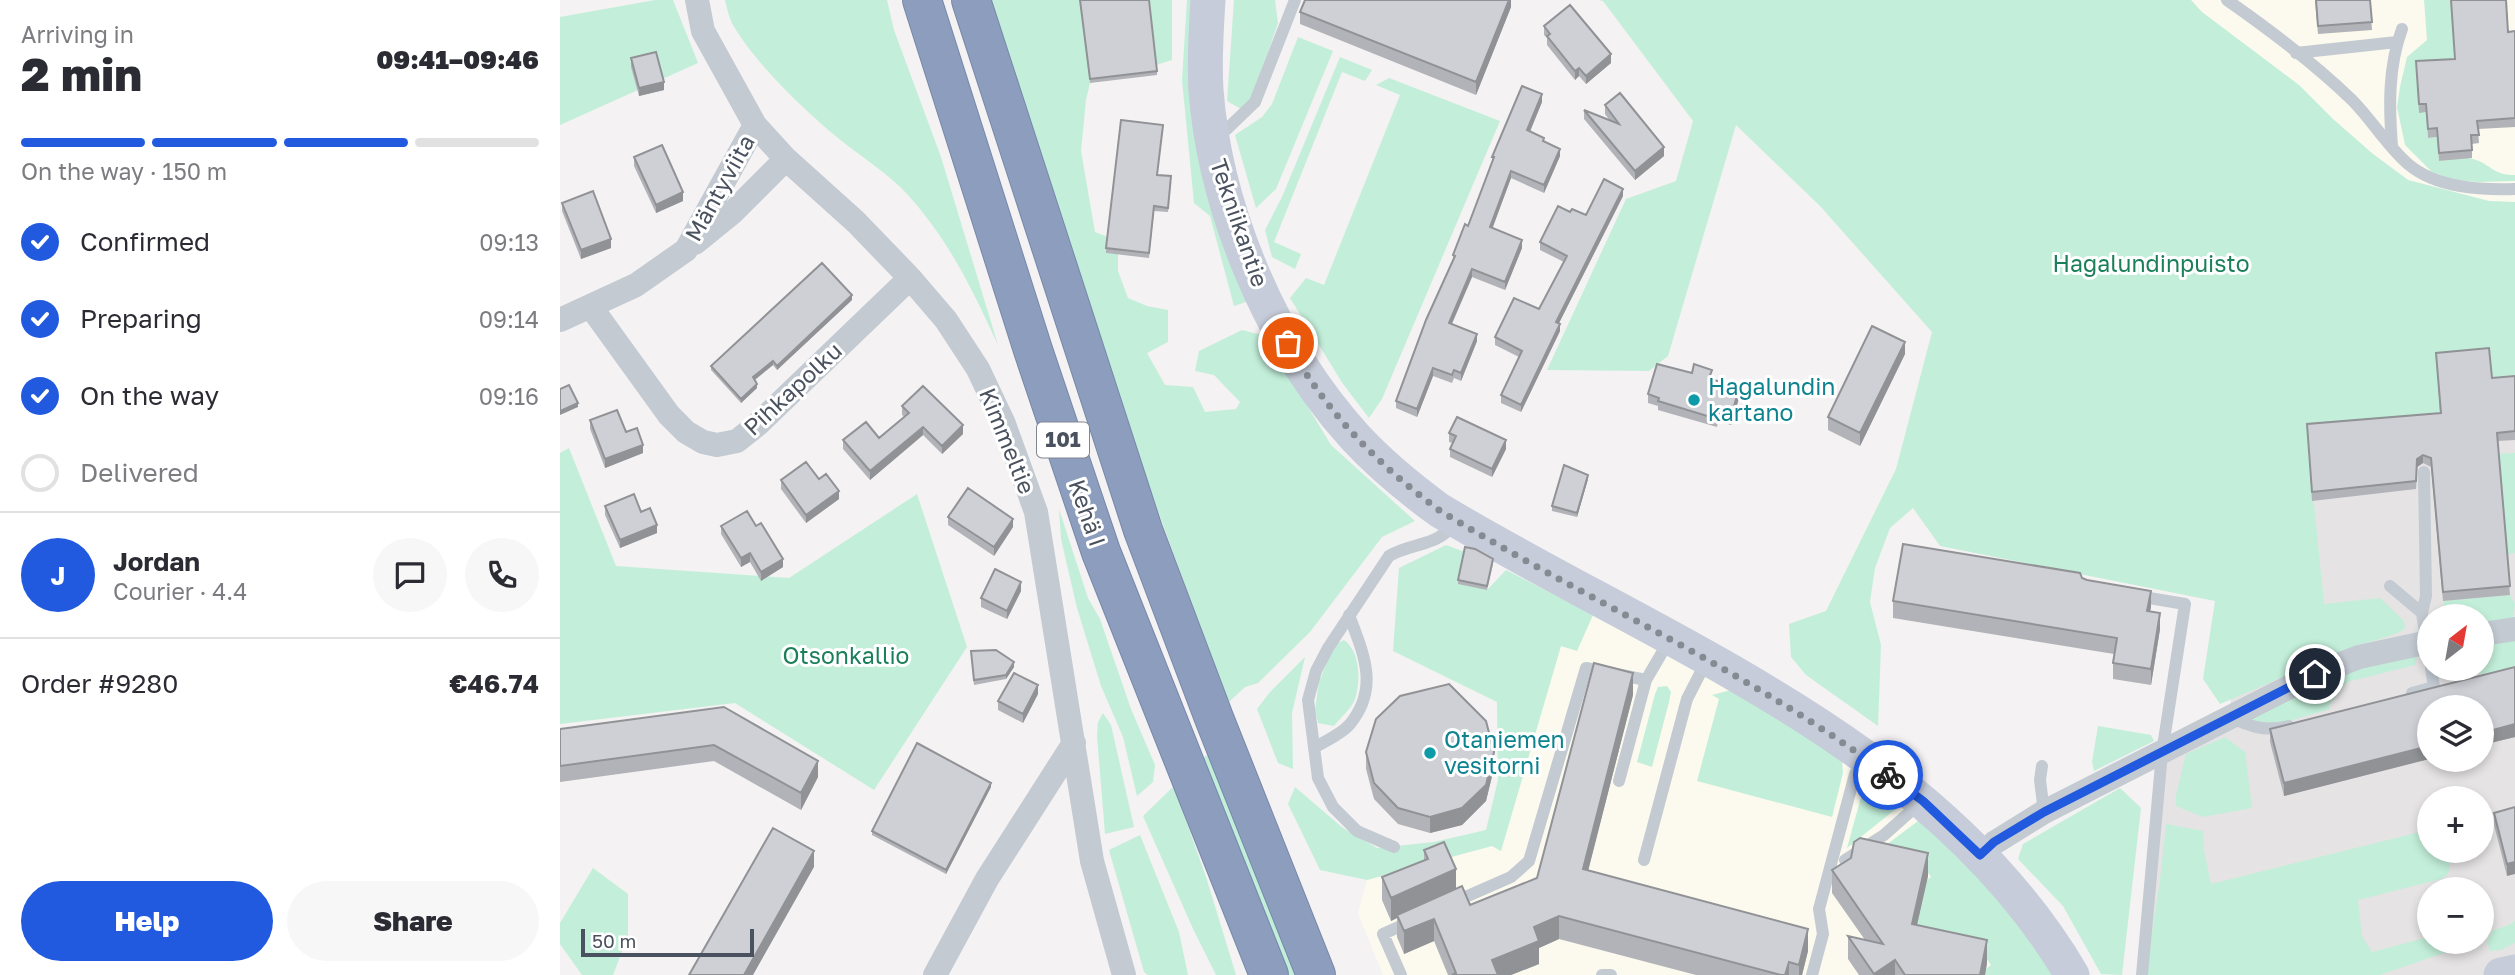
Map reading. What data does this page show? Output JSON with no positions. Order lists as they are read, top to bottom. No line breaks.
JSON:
{"streets":{"highway":["101","Kehä I"],"main road":["Tekniikantie"],"street":["Mäntyviita","Pihkapolku","Kimmeltie"]},"crossings":[["Mäntyviita","Pihkapolku"],["Mäntyviita","Kimmeltie"],["Pihkapolku","Kimmeltie"]],"parks":["Hagalundinpuisto","Otsonkallio"],"places":["Hagalundin kartano","Otaniemen vesitorni"],"scale_bar":"50 m","north":"top right","page":{"heading":["2 min","Arriving in","09:41–09:46"],"panel":["Jordan","Courier · 4.4","Order #9280","€46.74"],"bar":"On the way · 150 m","list":[["Confirmed","09:13"],["Preparing","09:14"],["On the way","09:16"],"Delivered"],"round":"J","map_buttons":["+","−"],"buttons":["Help","Share"],"scale":"50 m"}}
